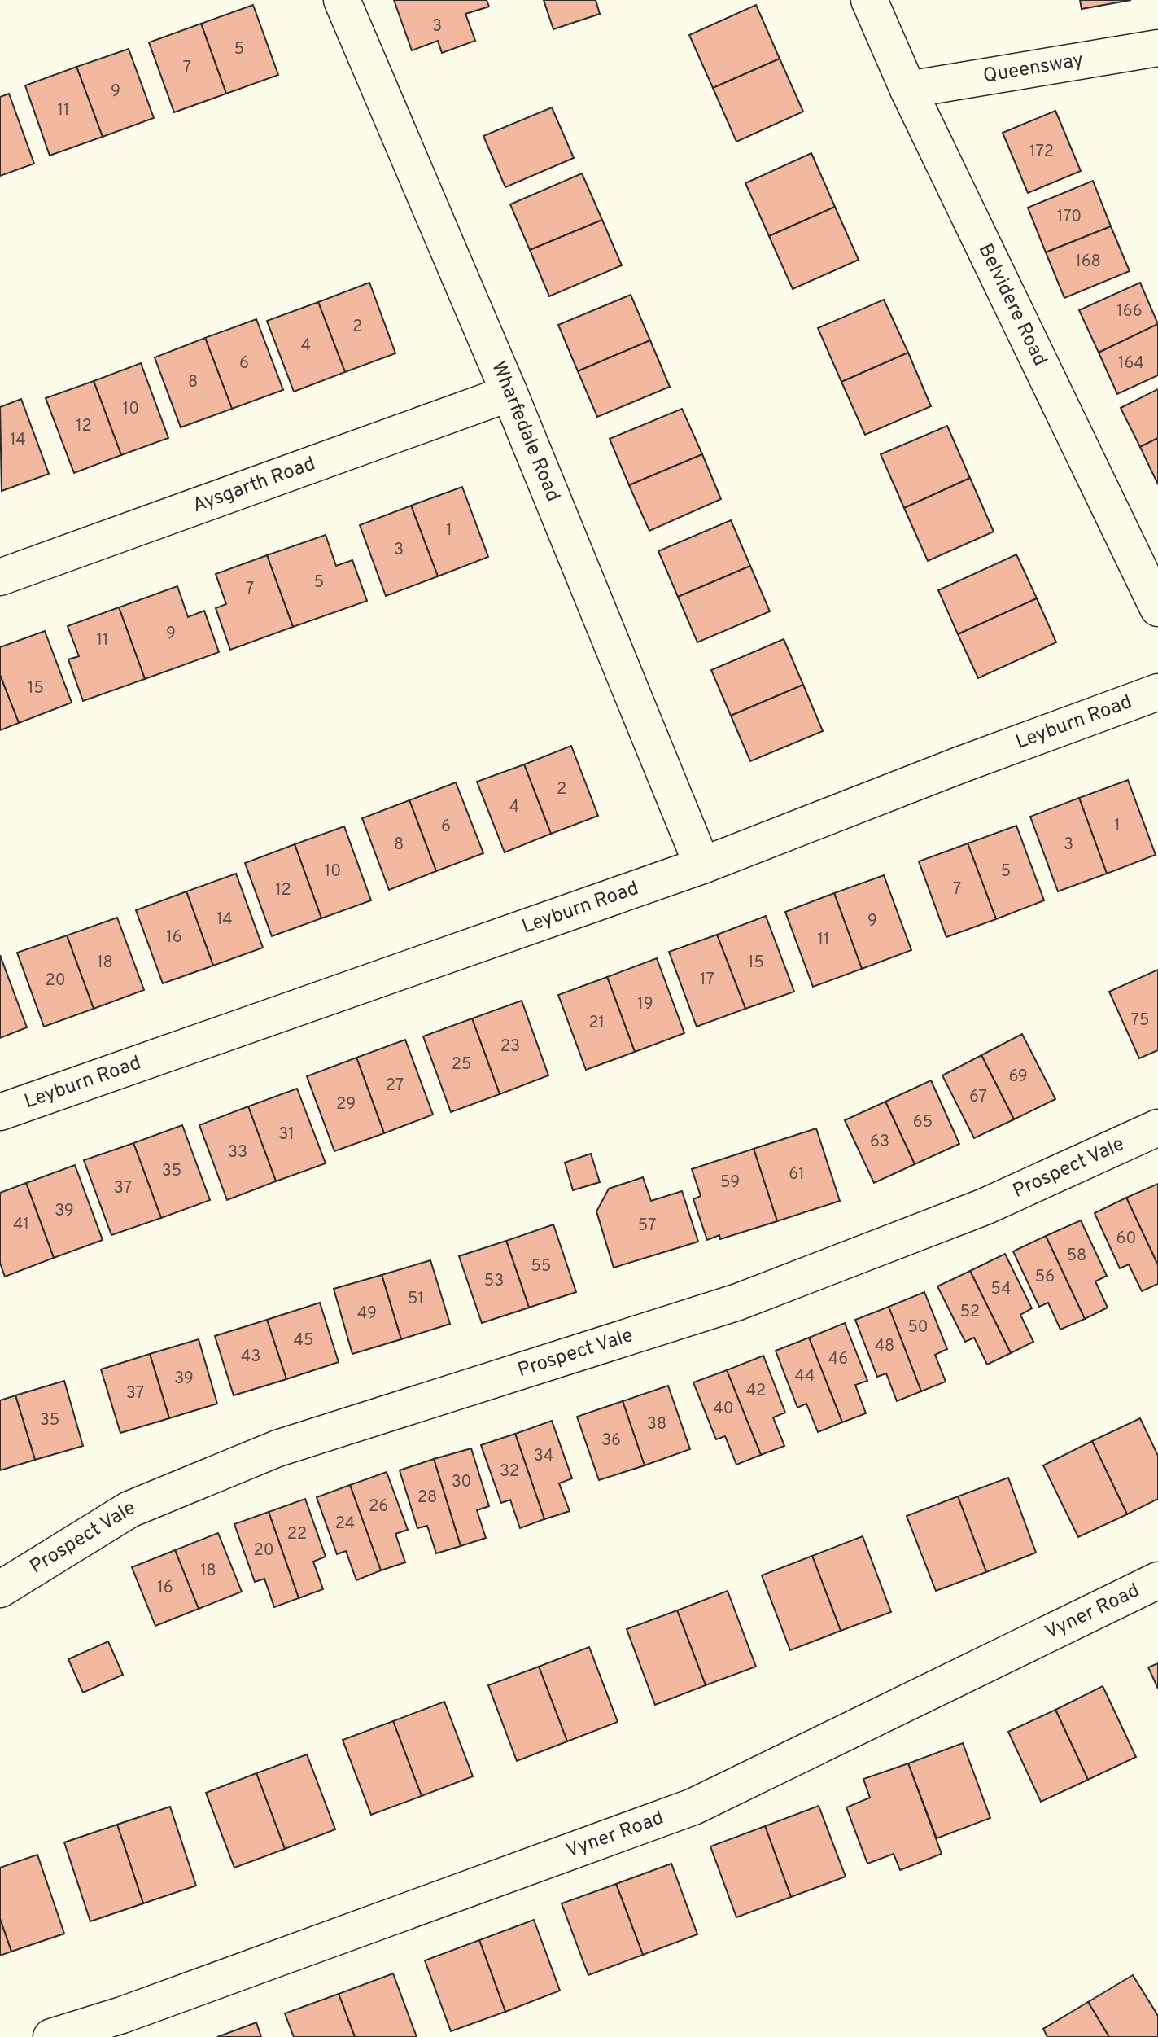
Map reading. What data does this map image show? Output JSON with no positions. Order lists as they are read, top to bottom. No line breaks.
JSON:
{"streets":{"street":["Queensway","Belvidere Road","Wharfedale Road","Aysgarth Road","Leyburn Road","Prospect Vale","Vyner Road"]},"crossings":[["Queensway","Belvidere Road"],["Wharfedale Road","Aysgarth Road"],["Wharfedale Road","Leyburn Road"]],"house_numbers":["3","5","7","9","11","172","170","168","166","2","4","6","164","8","10","12","14","1","3","5","7","9","11","15","2","4","1","6","8","3","10","5","7","12","14","9","16","11","18","15","17","20","19","75","21","23","25","69","27","67","29","65","31","63","33","35","61","59","37","39","41","57","60","58","55","56","53","54","51","52","49","50","45","48","43","46","44","39","42","37","40","35","38","36","34","32","30","28","26","24","22","20","18","16"]}
